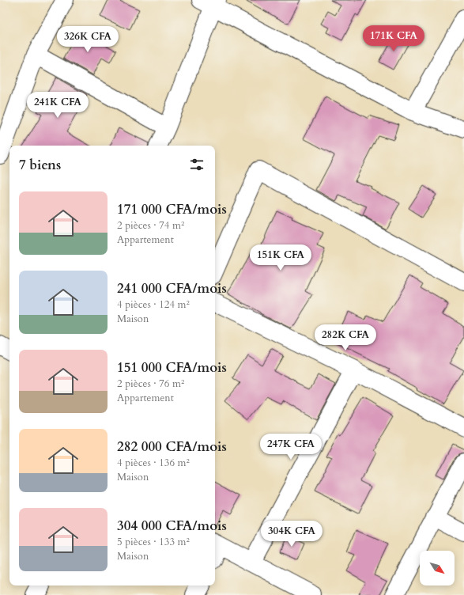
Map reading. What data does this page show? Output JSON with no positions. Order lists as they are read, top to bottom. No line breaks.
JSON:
{"north":"bottom right","page":{"price":["171K CFA","326K CFA","241K CFA","151K CFA","282K CFA","247K CFA","304K CFA"],"heading":"7 biens","list":[{"name":"171 000 CFA/mois","note":"2 pièces · 74 m² · Appartement"},{"name":"241 000 CFA/mois","note":"4 pièces · 124 m² · Maison"},{"name":"151 000 CFA/mois","note":"2 pièces · 76 m² · Appartement"},{"name":"282 000 CFA/mois","note":"4 pièces · 136 m² · Maison"},{"name":"304 000 CFA/mois","note":"5 pièces · 133 m² · Maison"}]}}
